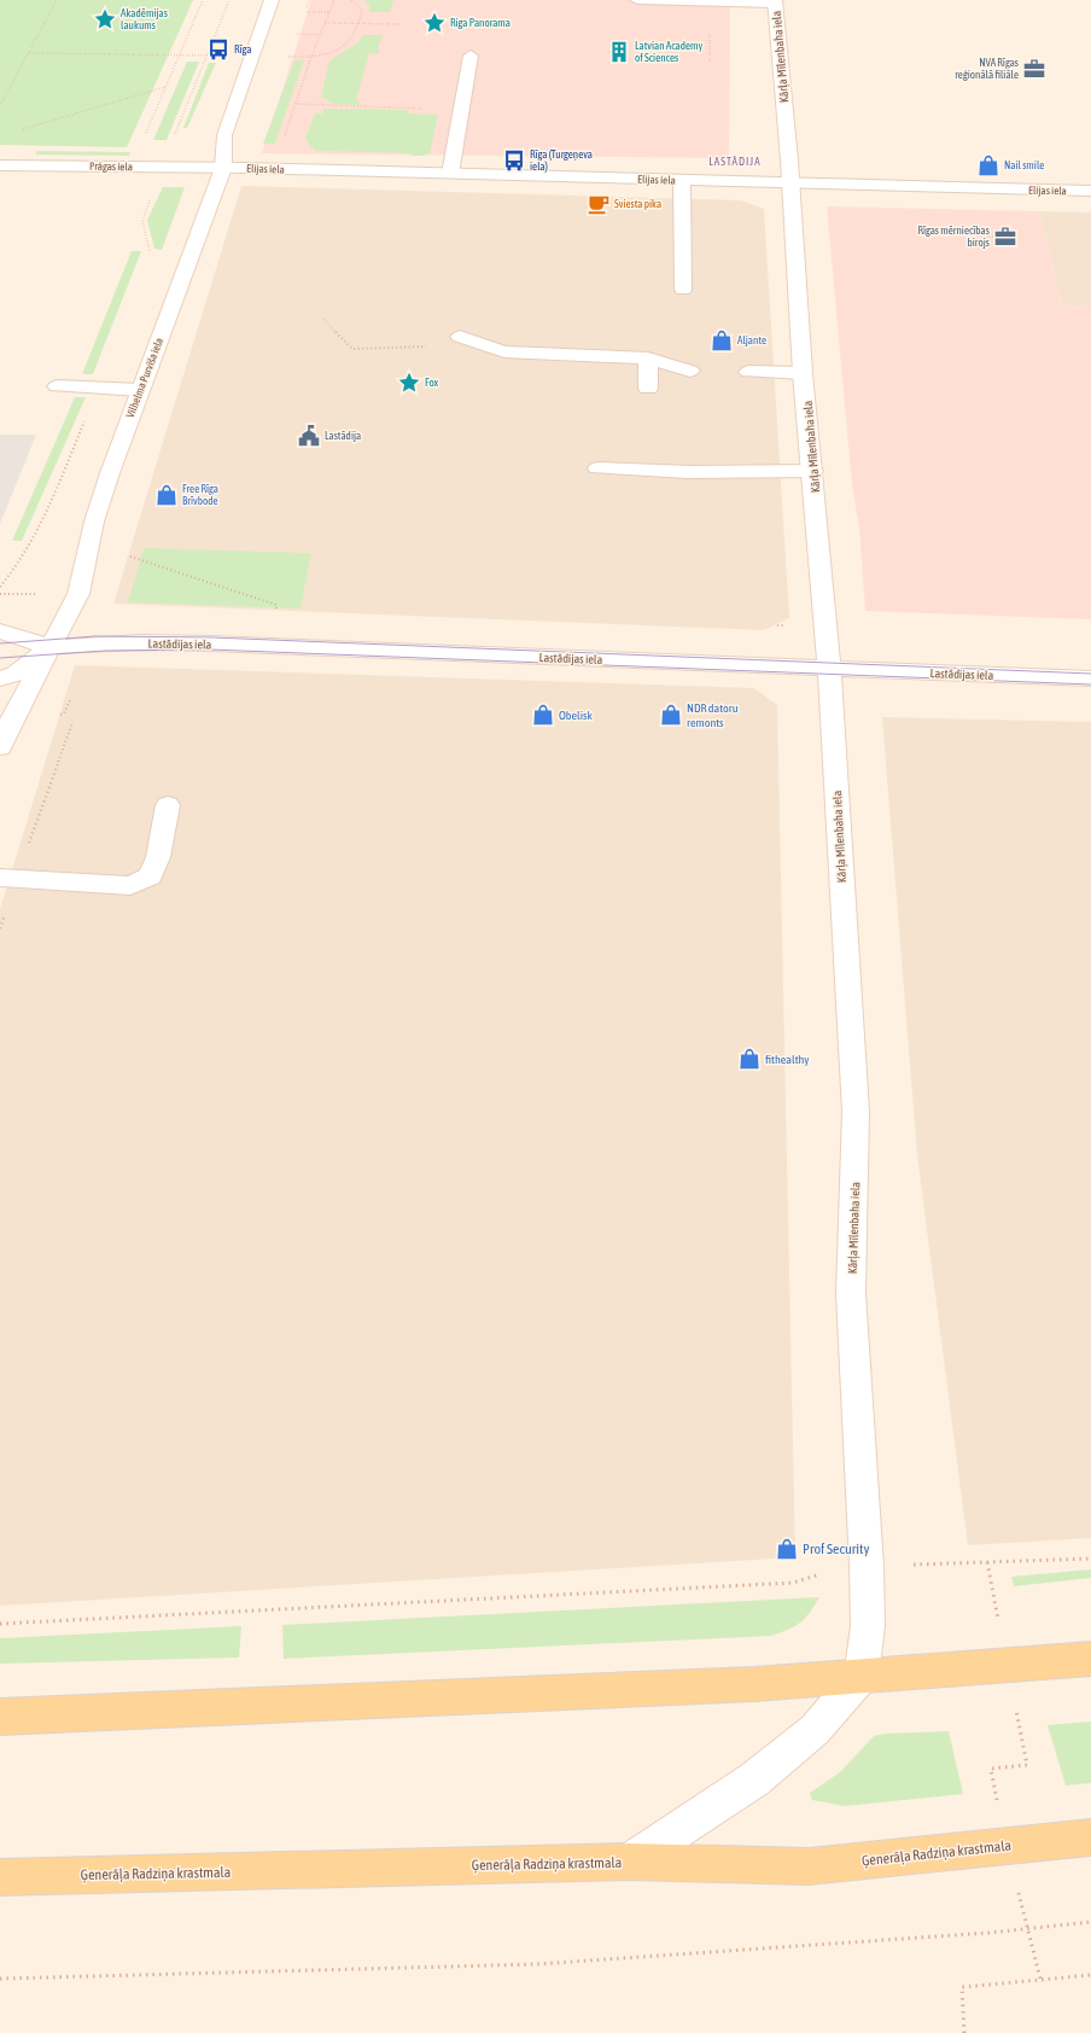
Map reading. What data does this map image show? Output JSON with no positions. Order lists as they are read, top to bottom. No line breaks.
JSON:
{"streets":{"main road":["Ģenerāļa Radziņa krastmala"],"street":["Kārļa Mīlenbaha iela","Prāgas iela","Elijas iela","Vilhelma Purvīša iela","Lastādijas iela"]},"crossings":[["Kārļa Mīlenbaha iela","Elijas iela"],["Kārļa Mīlenbaha iela","Lastādijas iela"],["Prāgas iela","Elijas iela"],["Prāgas iela","Vilhelma Purvīša iela"],["Elijas iela","Vilhelma Purvīša iela"],["Vilhelma Purvīša iela","Lastādijas iela"]],"districts":["LASTĀDIJA"],"places":{"place":["Akadēmijas laukums","Riga Panorama","Fox"],"bus stop":["Rīga","Rīga (Turgeņeva iela)"],"building":["Latvian Academy of Sciences"],"office":["NVA Rīgas reģionālā filiāle","Rīgas mērniecības birojs"],"shop":["Nail smile","Aljante","Free Rīga Brīvbode","Obelisk","NDR datoru remonts","fithealthy","Prof Security"],"cafe":["Sviesta pika"],"public building":["Lastādija"]}}
